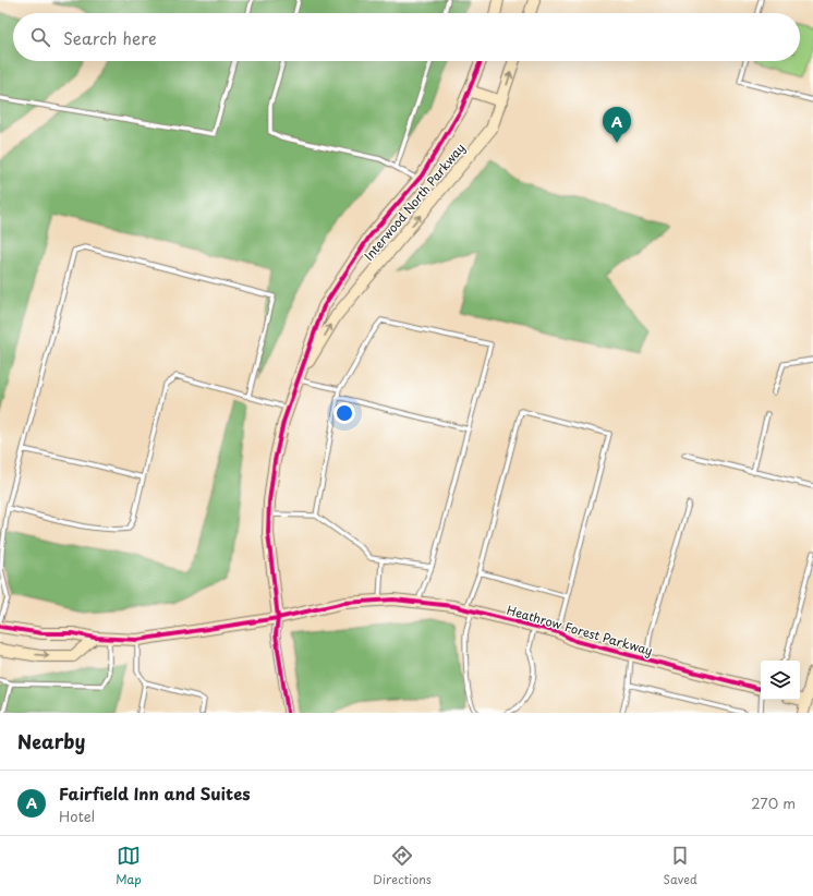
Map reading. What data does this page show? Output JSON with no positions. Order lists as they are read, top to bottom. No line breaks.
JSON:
{"streets":{"street":["Interwood North Parkway","Heathrow Forest Parkway"]},"crossings":[["Interwood North Parkway","Heathrow Forest Parkway"]],"page":{"search":"Search here","pins":"A","heading":"Nearby","list":[{"mark":"A","name":"Fairfield Inn and Suites","note":"Hotel","value":"270 m"}],"nav":["Map","Directions","Saved"]}}
